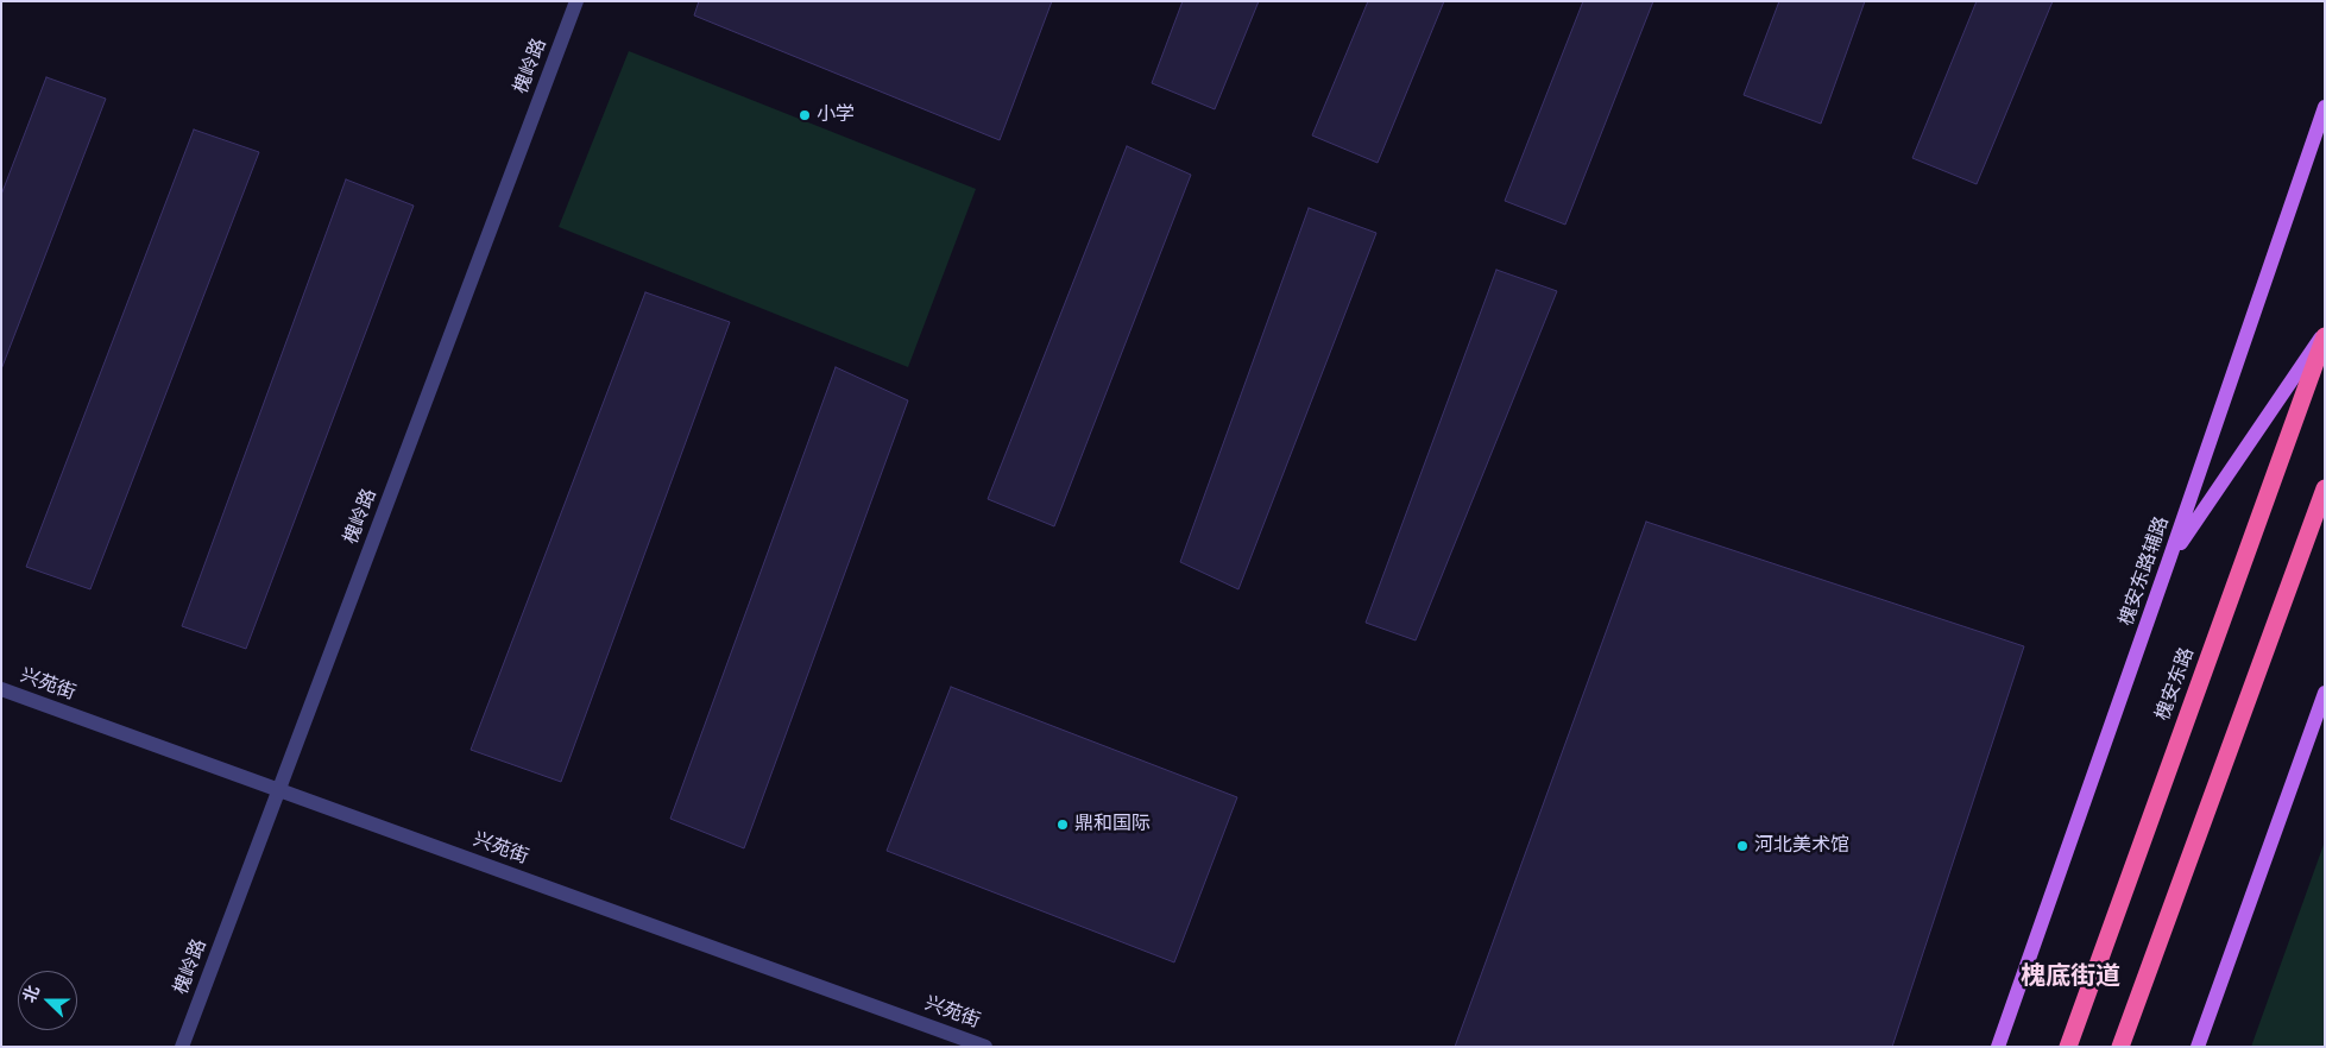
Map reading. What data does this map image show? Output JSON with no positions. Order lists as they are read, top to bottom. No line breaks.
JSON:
{"streets":{"highway":["槐安东路"],"main road":["槐安东路辅路"],"street":["槐岭路","兴苑街"]},"crossings":[["槐岭路","兴苑街"]],"districts":["槐底街道"],"places":["小学","鼎和国际","河北美术馆"],"north":"left"}
